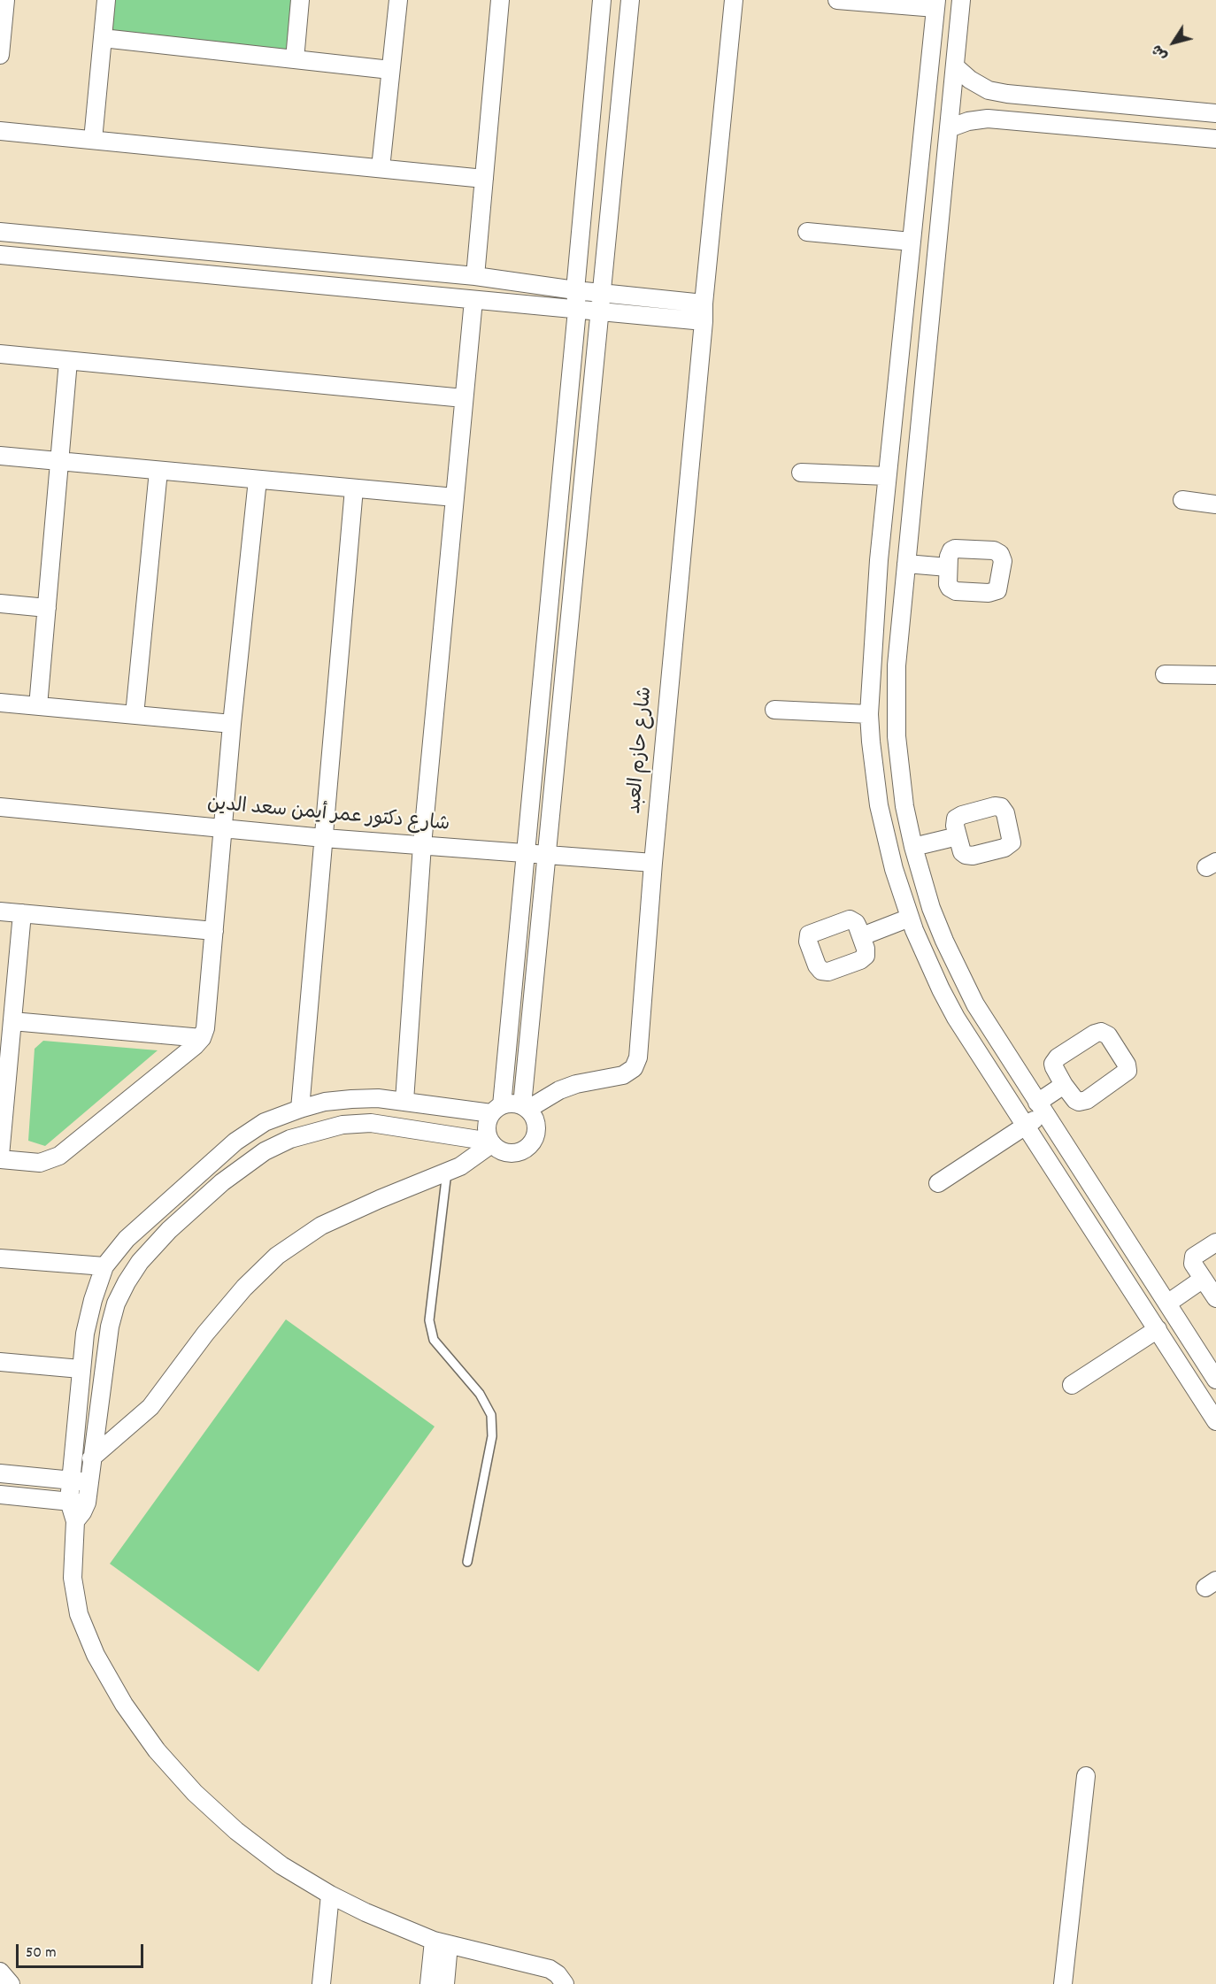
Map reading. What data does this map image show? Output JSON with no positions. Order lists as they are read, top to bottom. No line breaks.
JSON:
{"streets":{"street":["شارع حازم العبد","شارع دكتور عمر أيمن سعد الدين"]},"crossings":[["شارع حازم العبد","شارع دكتور عمر أيمن سعد الدين"]],"scale_bar":"50 m","north":"bottom left"}
